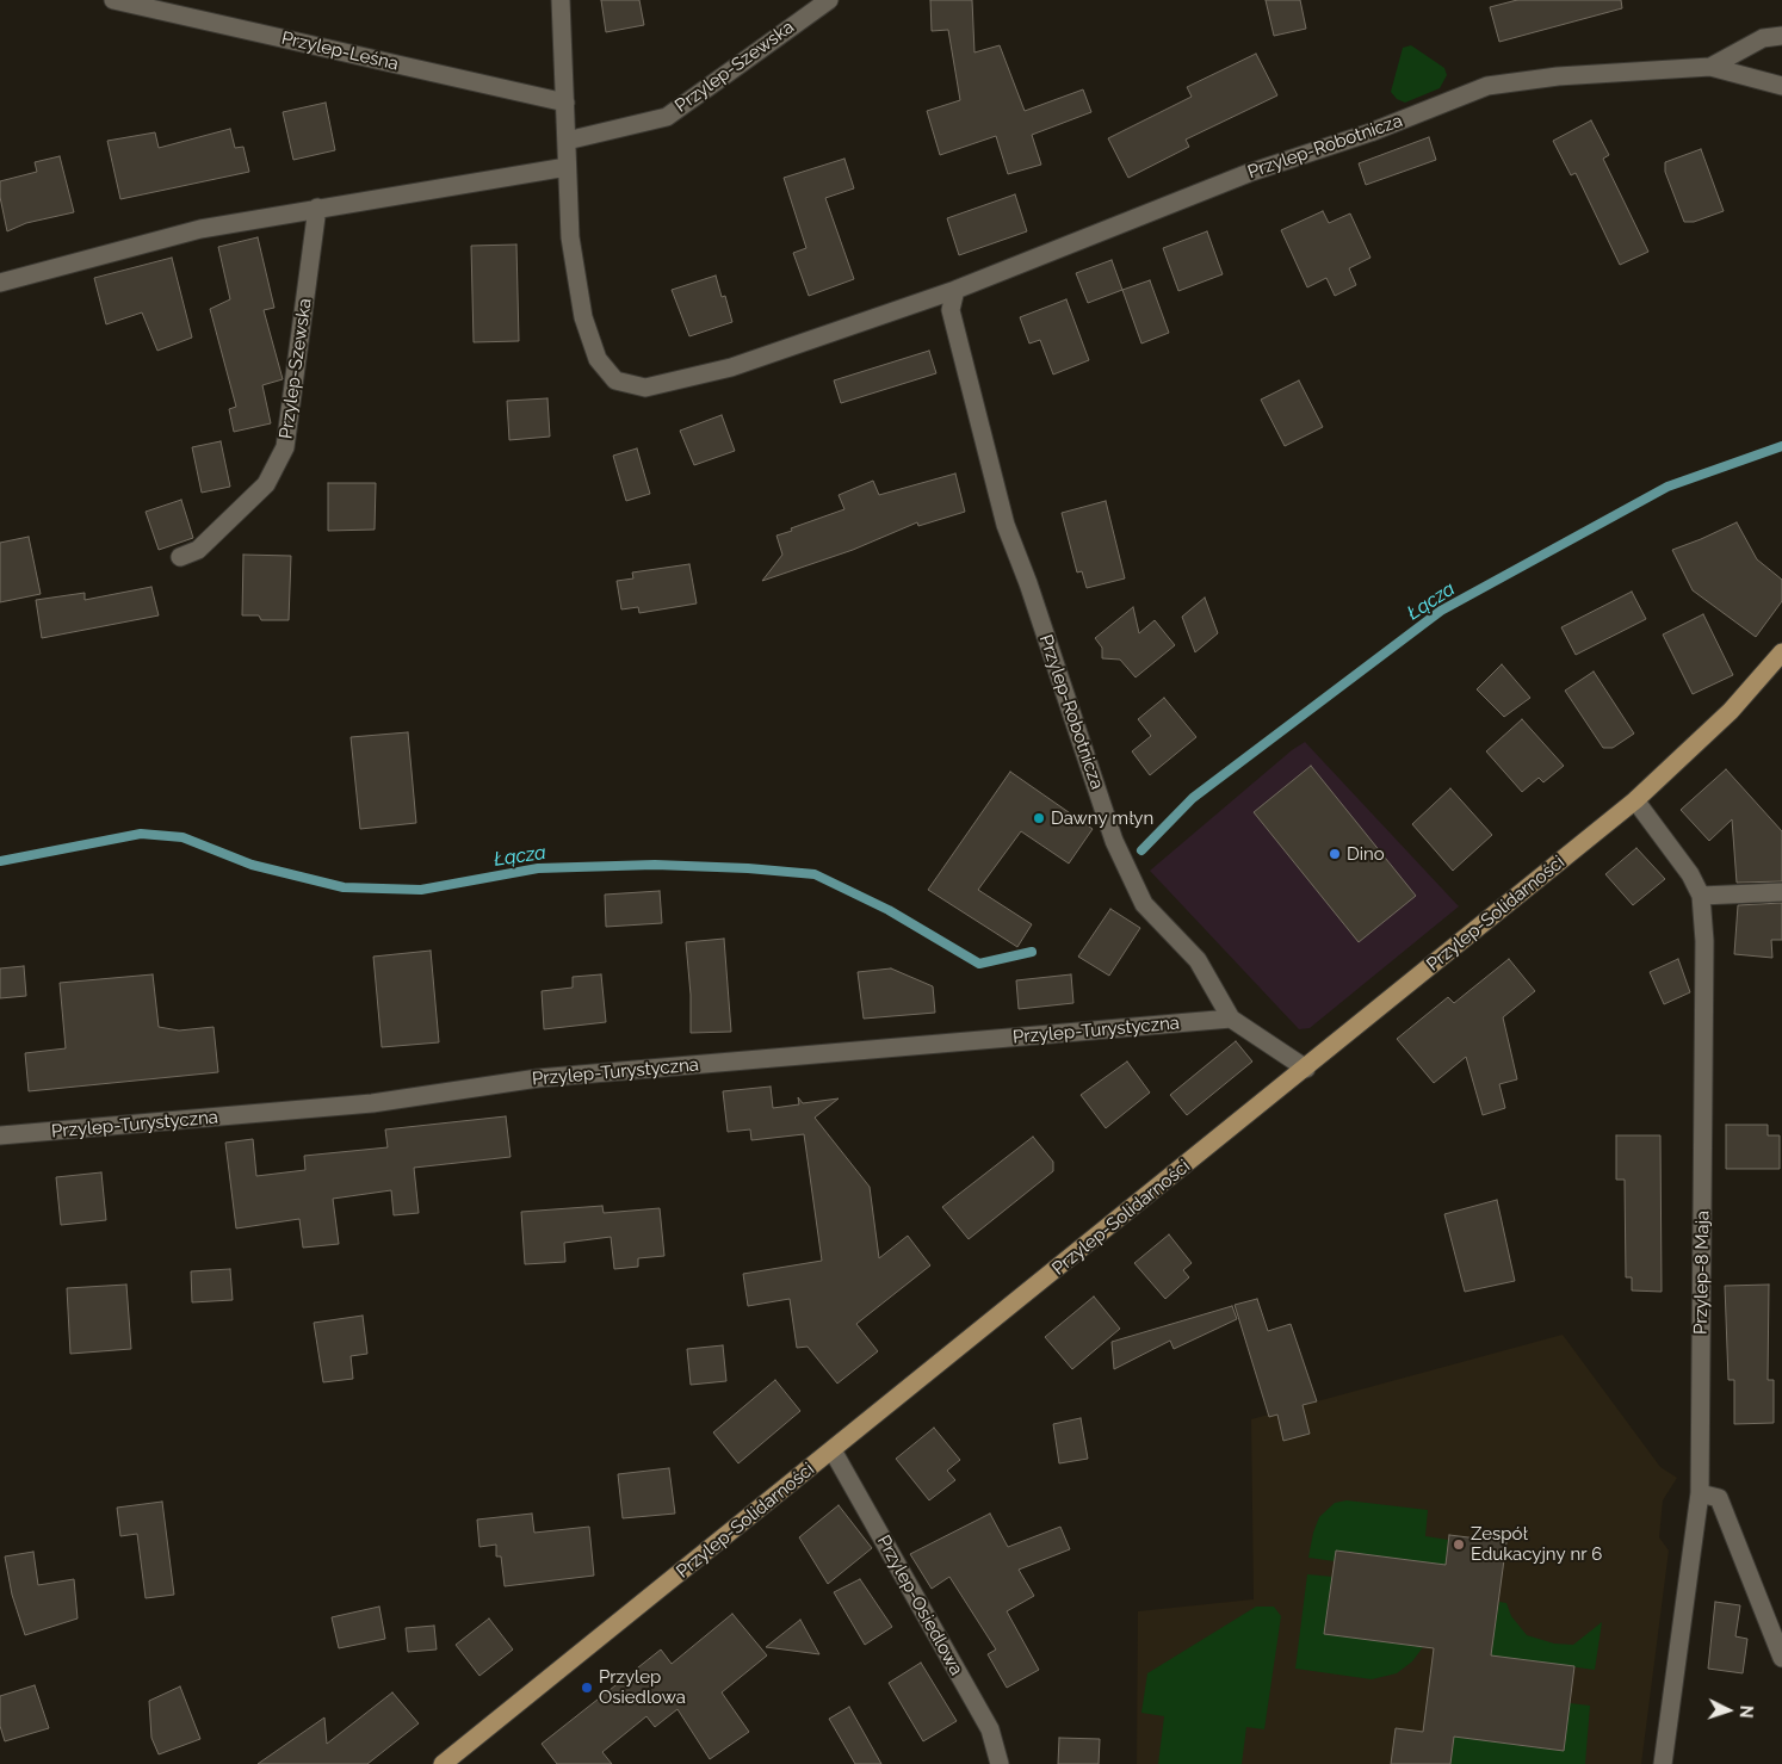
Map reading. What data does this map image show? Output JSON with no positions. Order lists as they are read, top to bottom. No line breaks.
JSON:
{"streets":{"main road":["Przylep-Solidarności"],"street":["Przylep-Leśna","Przylep-Szewska","Przylep-Robotnicza","Przylep-Turystyczna","Przylep-8 Maja","Przylep-Osiedlowa"]},"crossings":[["Przylep-Robotnicza","Przylep-Solidarności"],["Przylep-Robotnicza","Przylep-Turystyczna"],["Przylep-Solidarności","Przylep-8 Maja"],["Przylep-Solidarności","Przylep-Osiedlowa"]],"water":["Łącza"],"places":["Dawny młyn","Dino","Zespół Edukacyjny nr 6","Przylep Osiedlowa"],"north":"right"}
